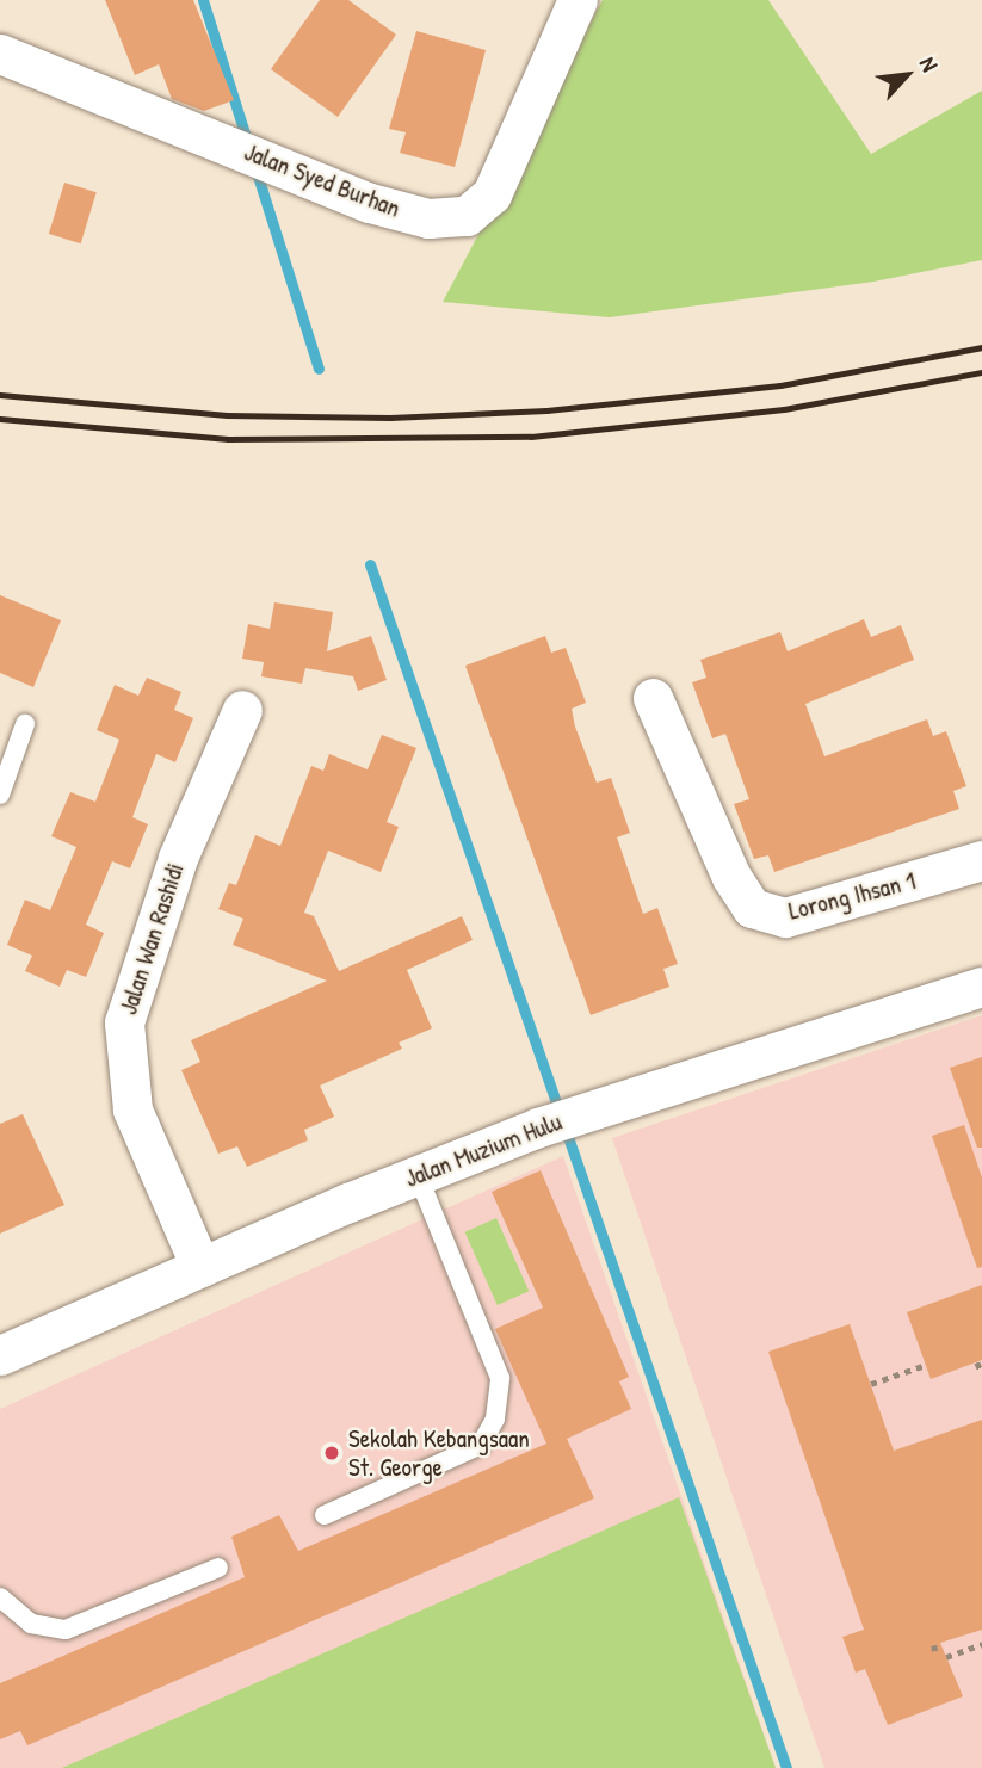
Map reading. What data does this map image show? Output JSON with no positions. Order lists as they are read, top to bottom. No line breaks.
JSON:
{"streets":{"street":["Jalan Syed Burhan","Lorong Ihsan 1","Jalan Wan Rashidi","Jalan Muzium Hulu"]},"crossings":[["Jalan Wan Rashidi","Jalan Muzium Hulu"]],"places":["Sekolah Kebangsaan St. George"],"north":"top right"}
